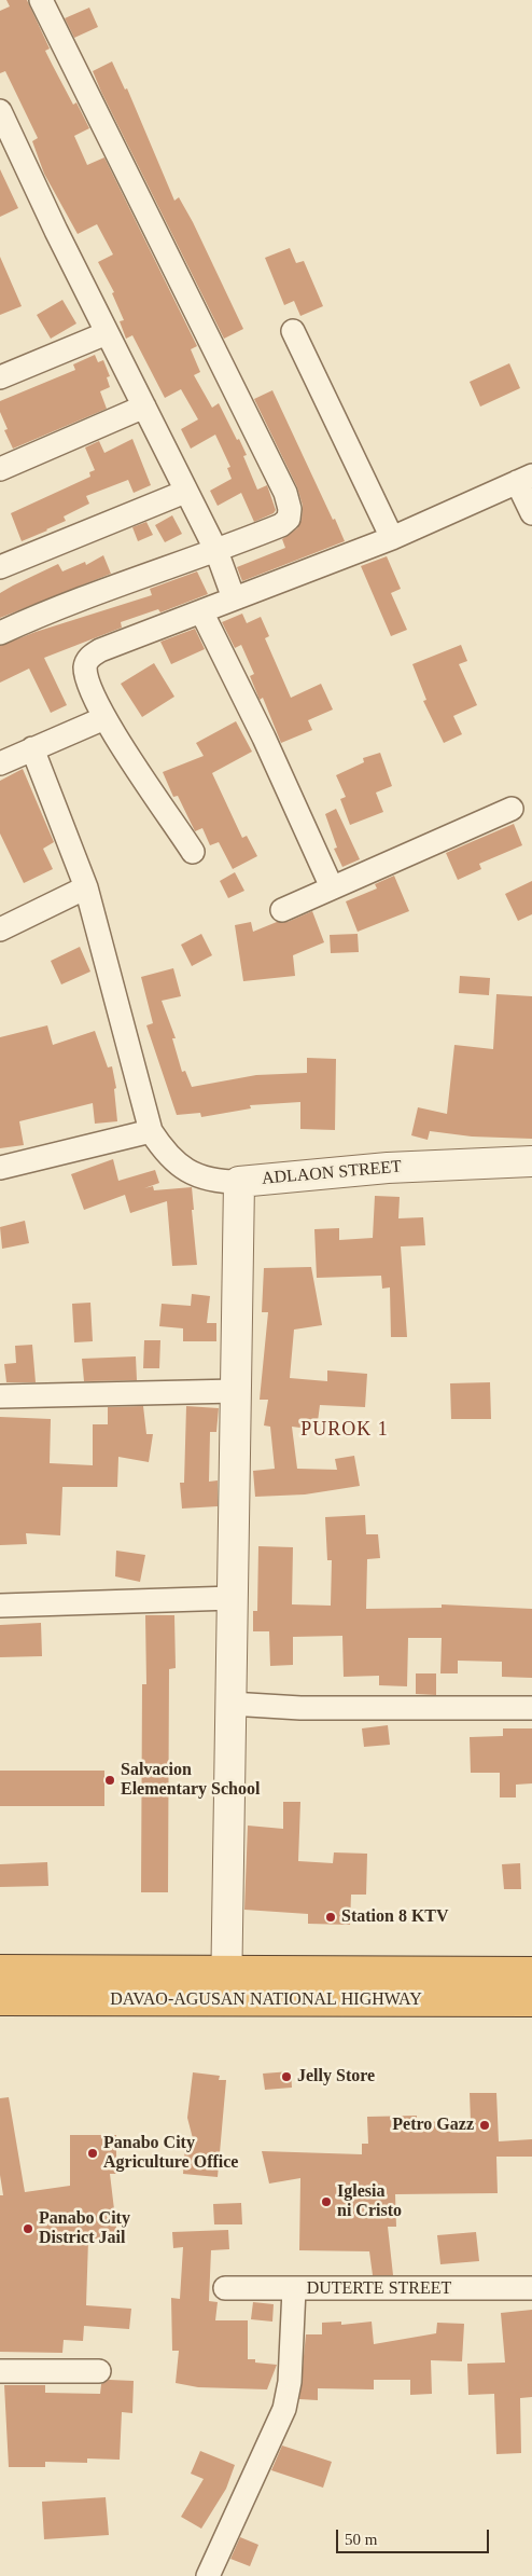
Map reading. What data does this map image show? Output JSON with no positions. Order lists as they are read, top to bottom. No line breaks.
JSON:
{"streets":{"highway":["DAVAO-AGUSAN NATIONAL HIGHWAY"],"street":["ADLAON STREET","DUTERTE STREET"]},"districts":["PUROK 1"],"places":["Salvacion Elementary School","Station 8 KTV","Jelly Store","Petro Gazz","Panabo City Agriculture Office","Iglesia ni Cristo","Panabo City District Jail"],"scale_bar":"50 m"}
